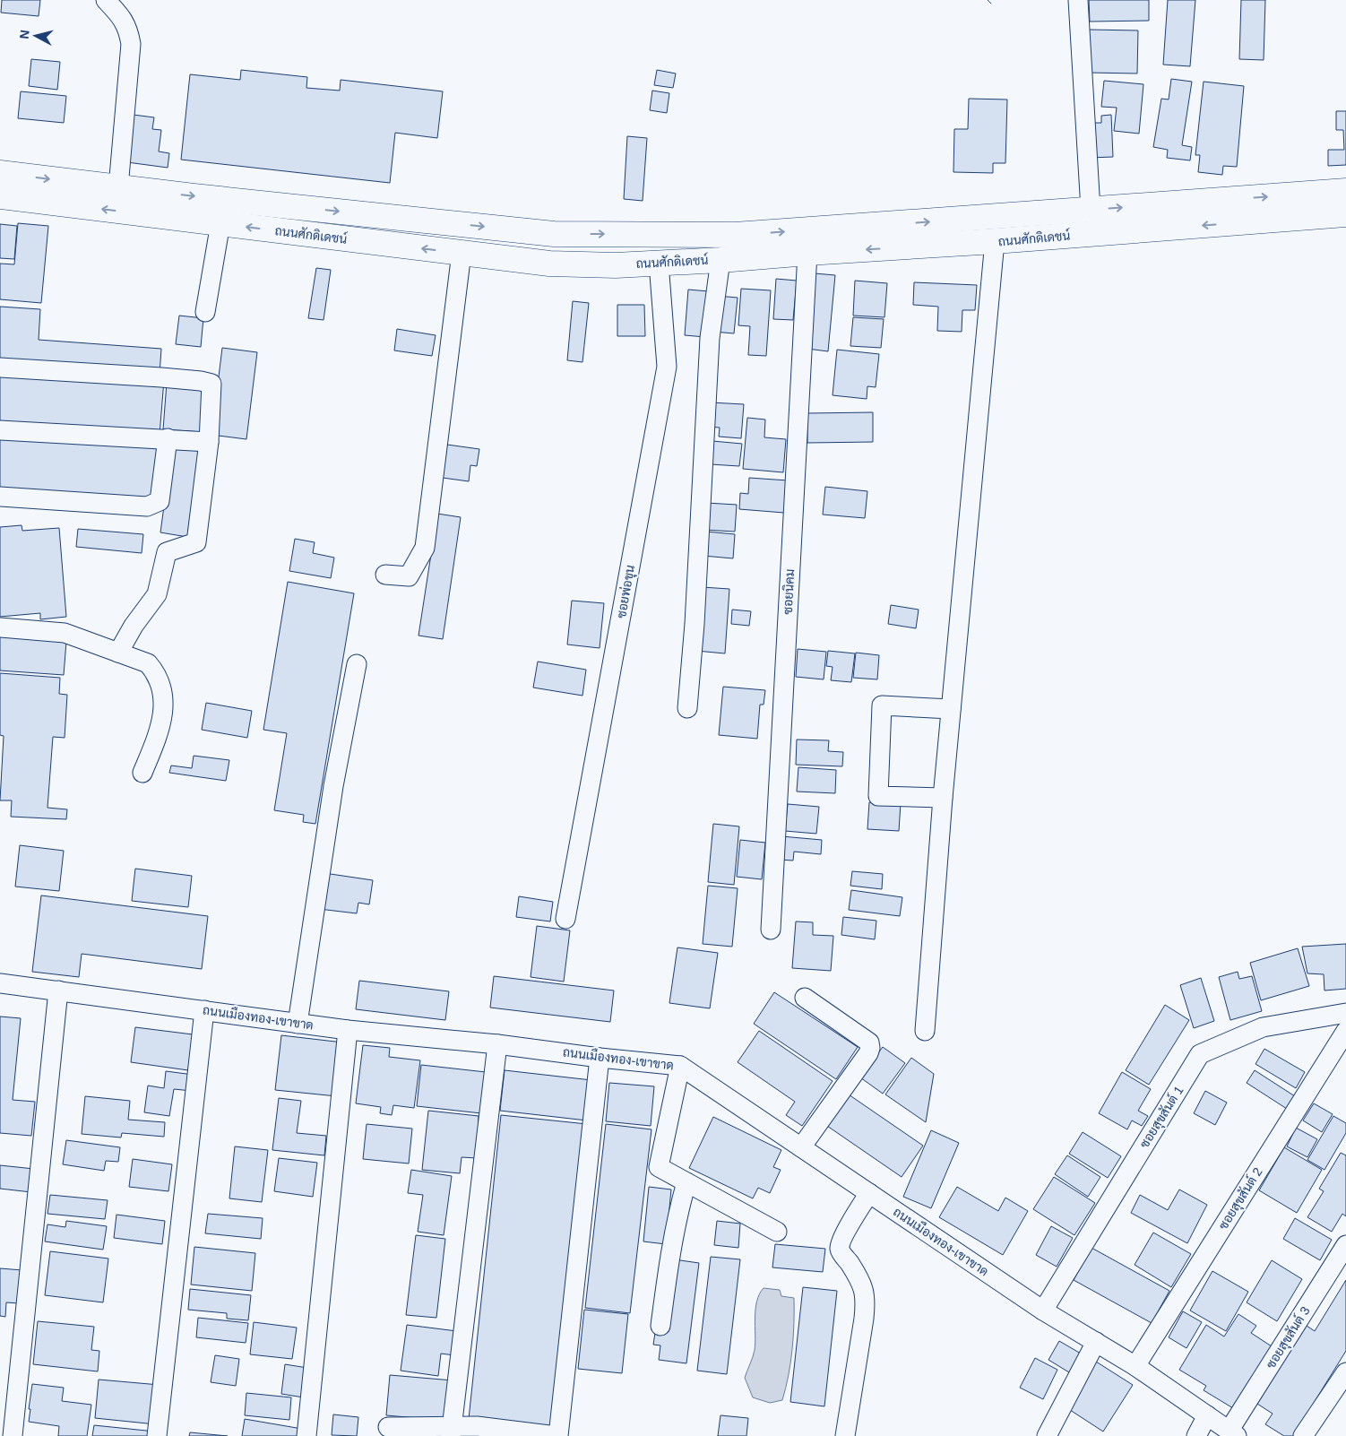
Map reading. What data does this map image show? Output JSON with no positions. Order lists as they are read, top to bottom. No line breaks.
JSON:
{"streets":{"main road":["ถนนศักดิเดชน์"],"street":["ซอยพ่อขุน","ซอยนิคม","ถนนเมืองทอง-เขาขาด","ซอยสุขสันต์ 1","ซอยสุขสันต์ 2","ซอยสุขสันต์ 3"]},"crossings":[["ถนนศักดิเดชน์","ซอยพ่อขุน"],["ถนนศักดิเดชน์","ซอยนิคม"],["ถนนเมืองทอง-เขาขาด","ซอยสุขสันต์ 1"],["ถนนเมืองทอง-เขาขาด","ซอยสุขสันต์ 2"],["ถนนเมืองทอง-เขาขาด","ซอยสุขสันต์ 3"]],"north":"left"}
